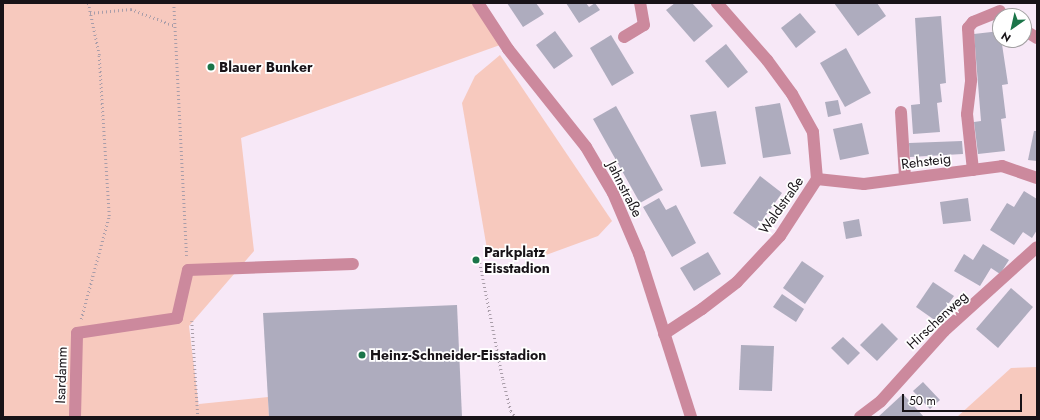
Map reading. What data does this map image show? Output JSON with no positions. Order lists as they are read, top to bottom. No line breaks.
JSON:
{"streets":{"street":["Rehsteig","Jahnstraße","Waldstraße","Hirschenweg","Isardamm"]},"crossings":[["Rehsteig","Waldstraße"],["Jahnstraße","Waldstraße"]],"places":["Blauer Bunker","Parkplatz Eisstadion","Heinz-Schneider-Eisstadion"],"scale_bar":"50 m","north":"bottom left"}
